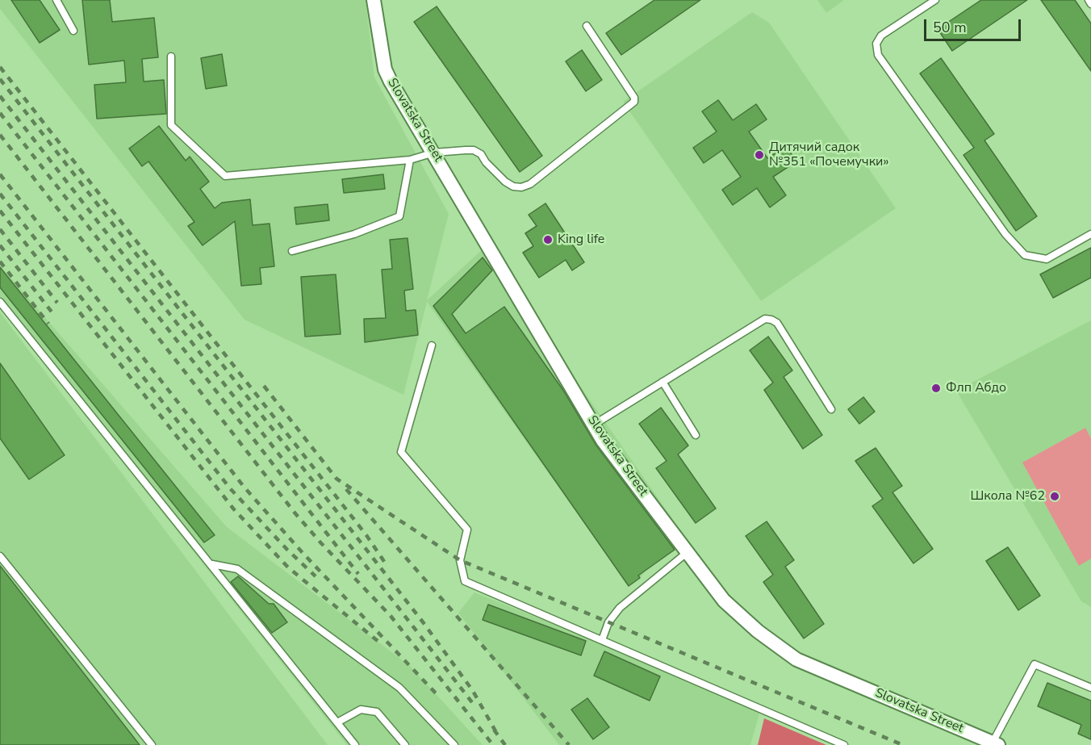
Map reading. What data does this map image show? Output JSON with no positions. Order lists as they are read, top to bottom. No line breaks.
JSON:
{"streets":{"street":["Slovatska Street"]},"places":["Дитячий садок №351 «Почемучки»","King life","Флп Абдо","Школа №62"],"scale_bar":"50 m"}
